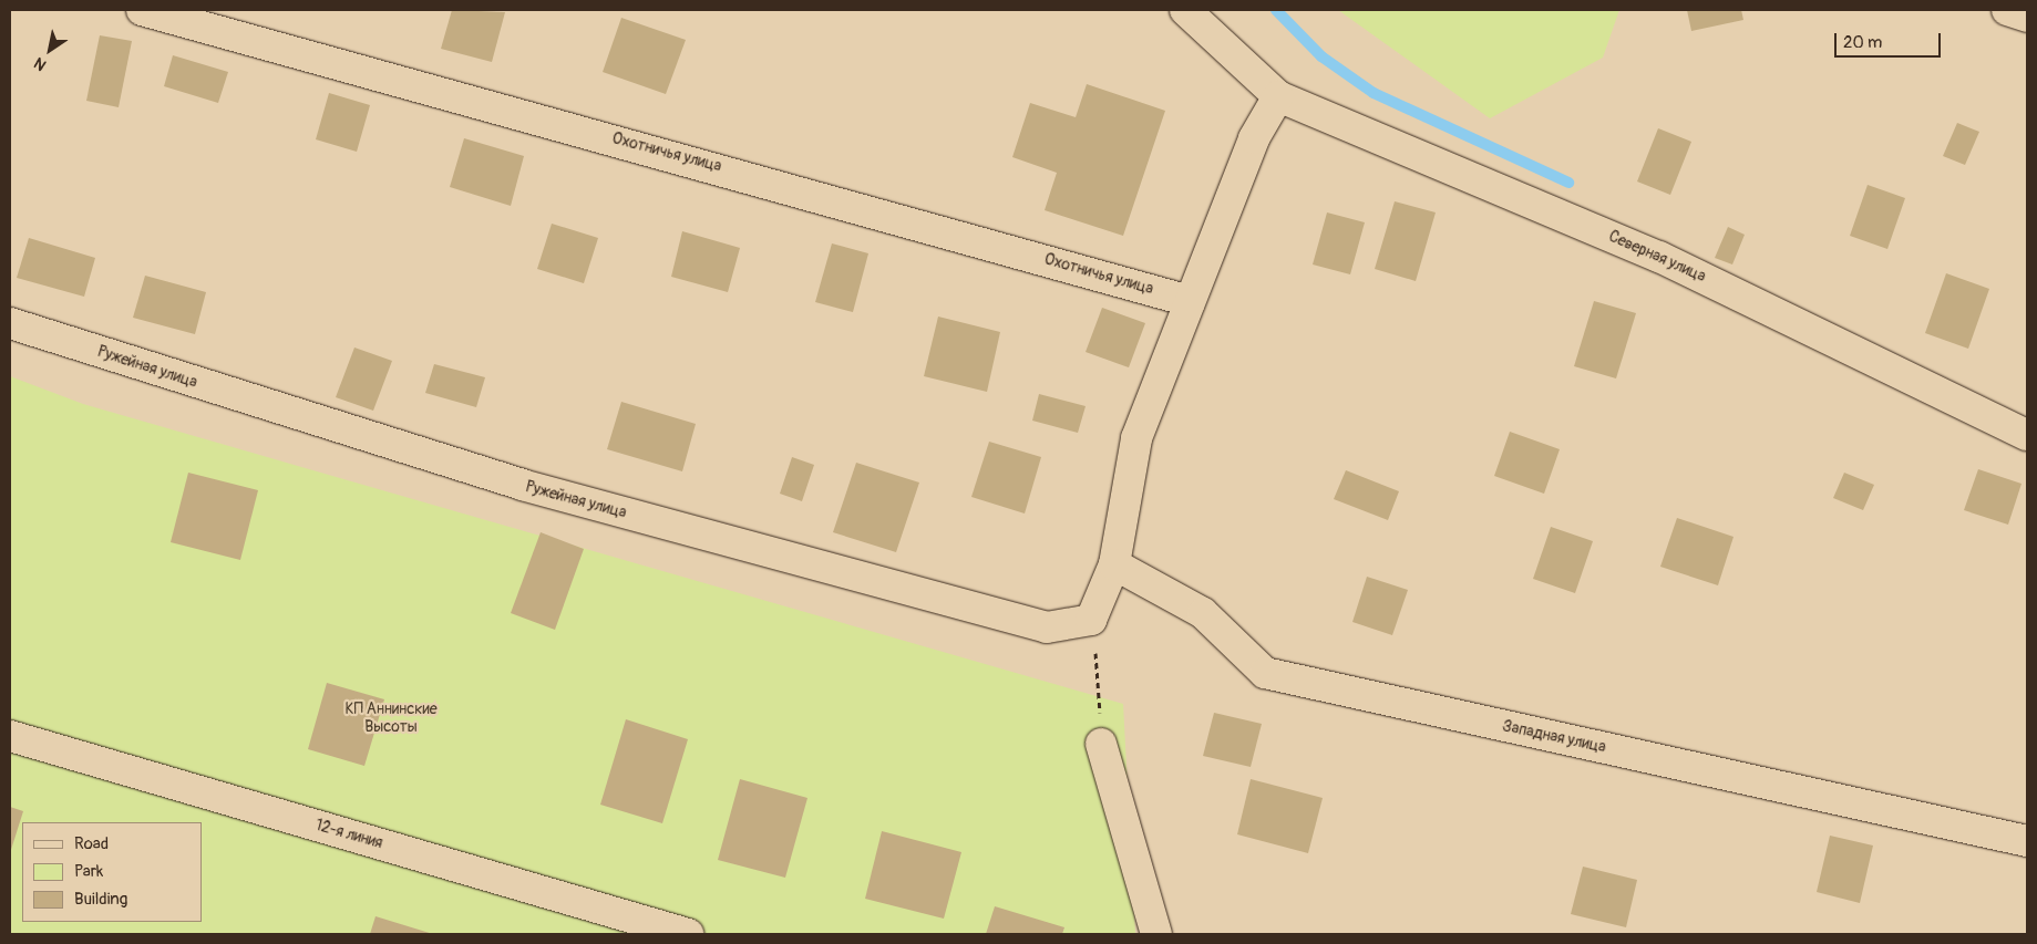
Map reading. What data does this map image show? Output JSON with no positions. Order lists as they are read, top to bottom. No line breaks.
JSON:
{"streets":{"street":["Охотничья улица","Северная улица","Ружейная улица","Западная улица","12-я линия"]},"parks":["КП Аннинские Высоты"],"legend":["Road","Park","Building"],"scale_bar":"20 m","north":"bottom left"}
